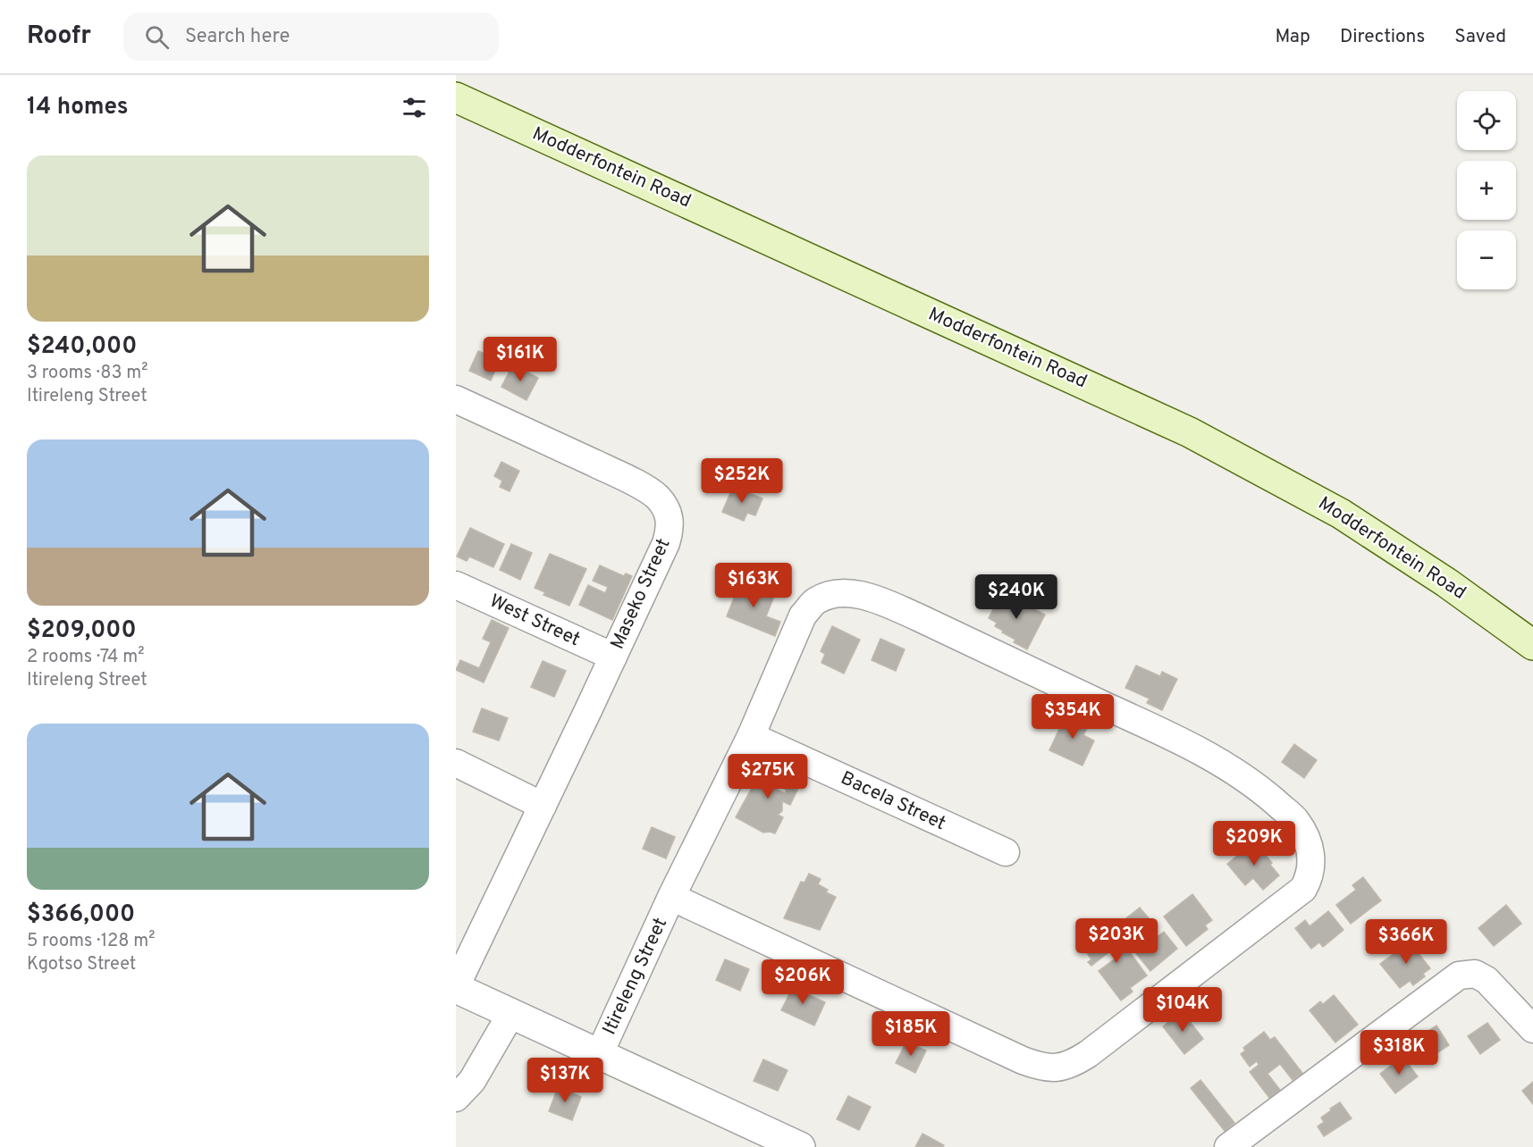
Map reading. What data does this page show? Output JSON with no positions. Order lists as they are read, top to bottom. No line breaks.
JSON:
{"streets":{"main road":["Modderfontein Road"],"street":["Maseko Street","West Street","Bacela Street","Itireleng Street"]},"crossings":[["Maseko Street","West Street"],["Bacela Street","Itireleng Street"]],"page":{"header":"Roofr","search":"Search here","nav":["Map","Directions","Saved"],"heading":"14 homes","map_buttons":["+","−"],"list":[{"name":"$240,000","note":"3 rooms · 83 m² · Itireleng Street"},{"name":"$209,000","note":"2 rooms · 74 m² · Itireleng Street"},{"name":"$366,000","note":"5 rooms · 128 m² · Kgotso Street"}],"price":["$161K","$252K","$163K","$240K","$354K","$275K","$209K","$203K","$366K","$206K","$104K","$185K","$318K","$137K"]}}
